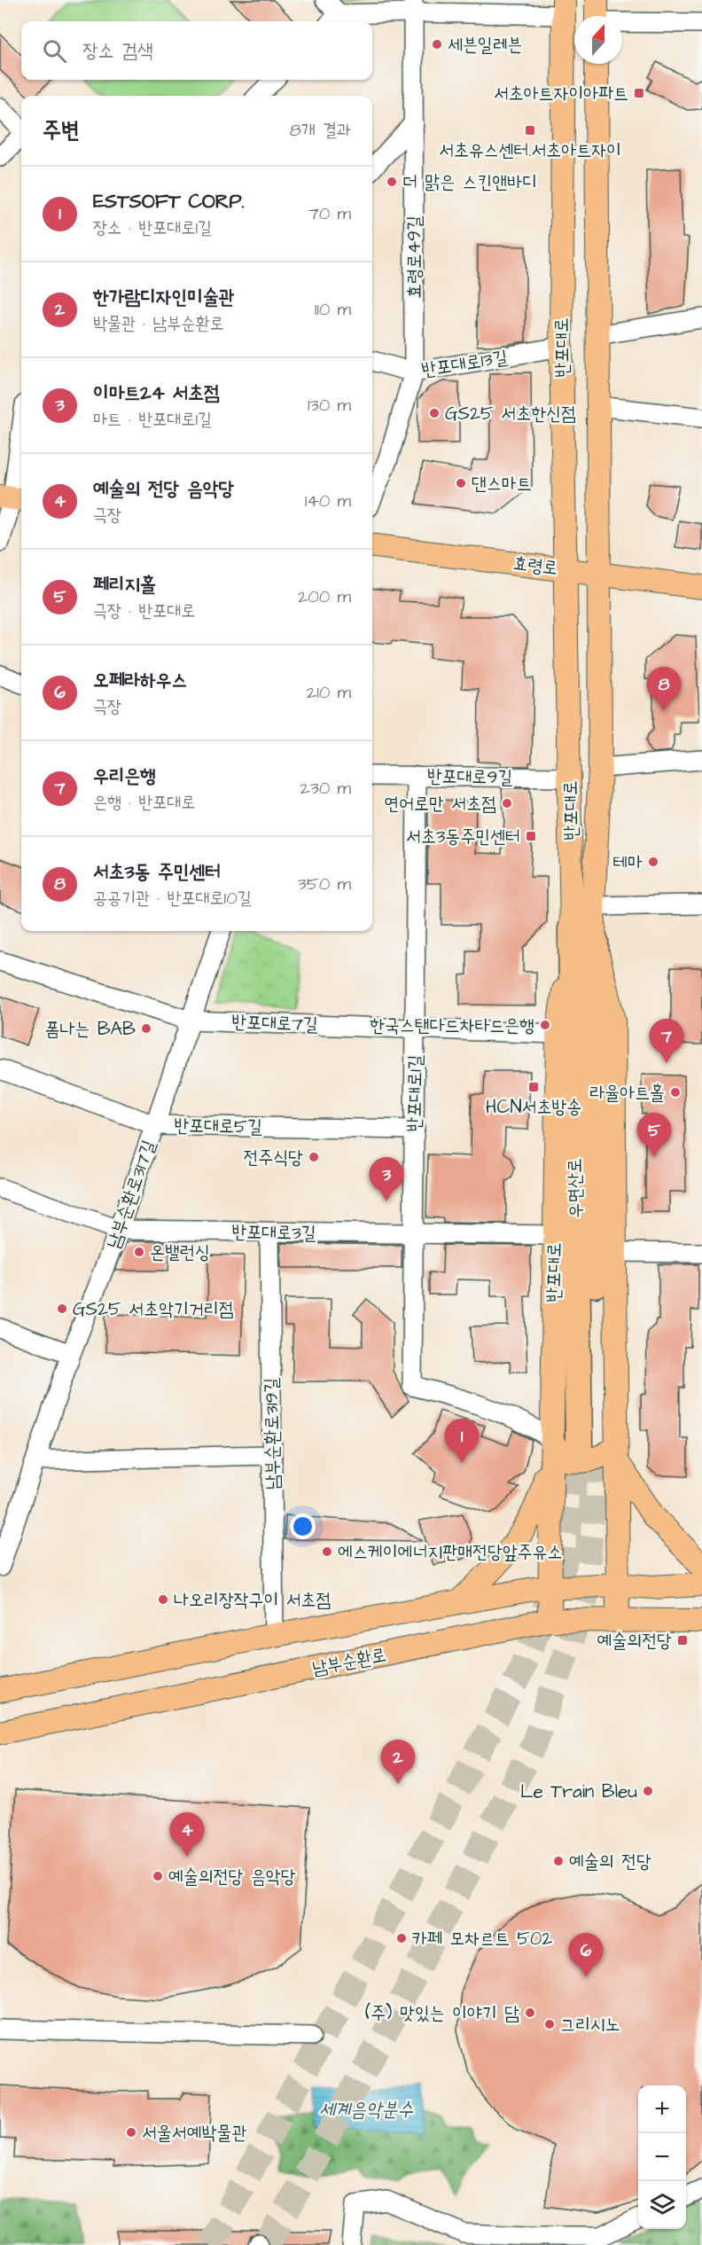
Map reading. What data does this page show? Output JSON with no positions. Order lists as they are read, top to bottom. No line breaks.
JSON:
{"streets":{"highway":["우면산로"],"main road":["반포대로","효령로","남부순환로"],"street":["효령로49길","반포대로13길","반포대로9길","반포대로7길","반포대로1길","반포대로5길","남부순환로317길","반포대로3길","남부순환로319길"]},"crossings":[["효령로49길","반포대로13길"],["반포대로","반포대로13길"],["반포대로","효령로"],["반포대로","반포대로9길"],["반포대로","반포대로7길"],["반포대로","반포대로1길"],["반포대로","우면산로"],["반포대로","반포대로3길"],["반포대로","남부순환로"],["반포대로9길","반포대로1길"],["반포대로7길","반포대로1길"],["반포대로7길","남부순환로317길"],["반포대로1길","반포대로5길"],["반포대로1길","반포대로3길"],["반포대로5길","남부순환로317길"],["남부순환로317길","반포대로3길"],["반포대로3길","남부순환로319길"]],"water":["세계음악분수"],"places":{"other":["세븐일레븐","더 맑은 스킨앤바디","GS25 서초한신점","댄스마트","연어로만 서초점","테마","한국스탠다드차타드은행","폼나는 BAB","라율아트홀","전주식당","온밸런싱","GS25 서초악기거리점","에스케이에너지판매전당앞주유소","나오리장작구이 서초점","Le Train Bleu","예술의 전당","예술의전당 음악당","카페 모차르트 502","(주) 맛있는 이야기 담","그리시노","서울서예박물관"],"transit":["서초아트자이아파트","서초유스센터.서초아트자이","서초3동주민센터","HCN서초방송","예술의전당"]},"north":"top","page":{"search":"장소 검색","heading":["주변","8개 결과"],"list":[{"mark":"1","name":"ESTSOFT CORP.","note":"장소 · 반포대로1길","value":"70 m"},{"mark":"2","name":"한가람디자인미술관","note":"박물관 · 남부순환로","value":"110 m"},{"mark":"3","name":"이마트24 서초점","note":"마트 · 반포대로1길","value":"130 m"},{"mark":"4","name":"예술의 전당 음악당","note":"극장","value":"140 m"},{"mark":"5","name":"페리지홀","note":"극장 · 반포대로","value":"200 m"},{"mark":"6","name":"오페라하우스","note":"극장","value":"210 m"},{"mark":"7","name":"우리은행","note":"은행 · 반포대로","value":"230 m"},{"mark":"8","name":"서초3동 주민센터","note":"공공기관 · 반포대로10길","value":"350 m"}],"pins":["8","7","5","3","1","2","4","6"],"map_buttons":["+","−"]}}
